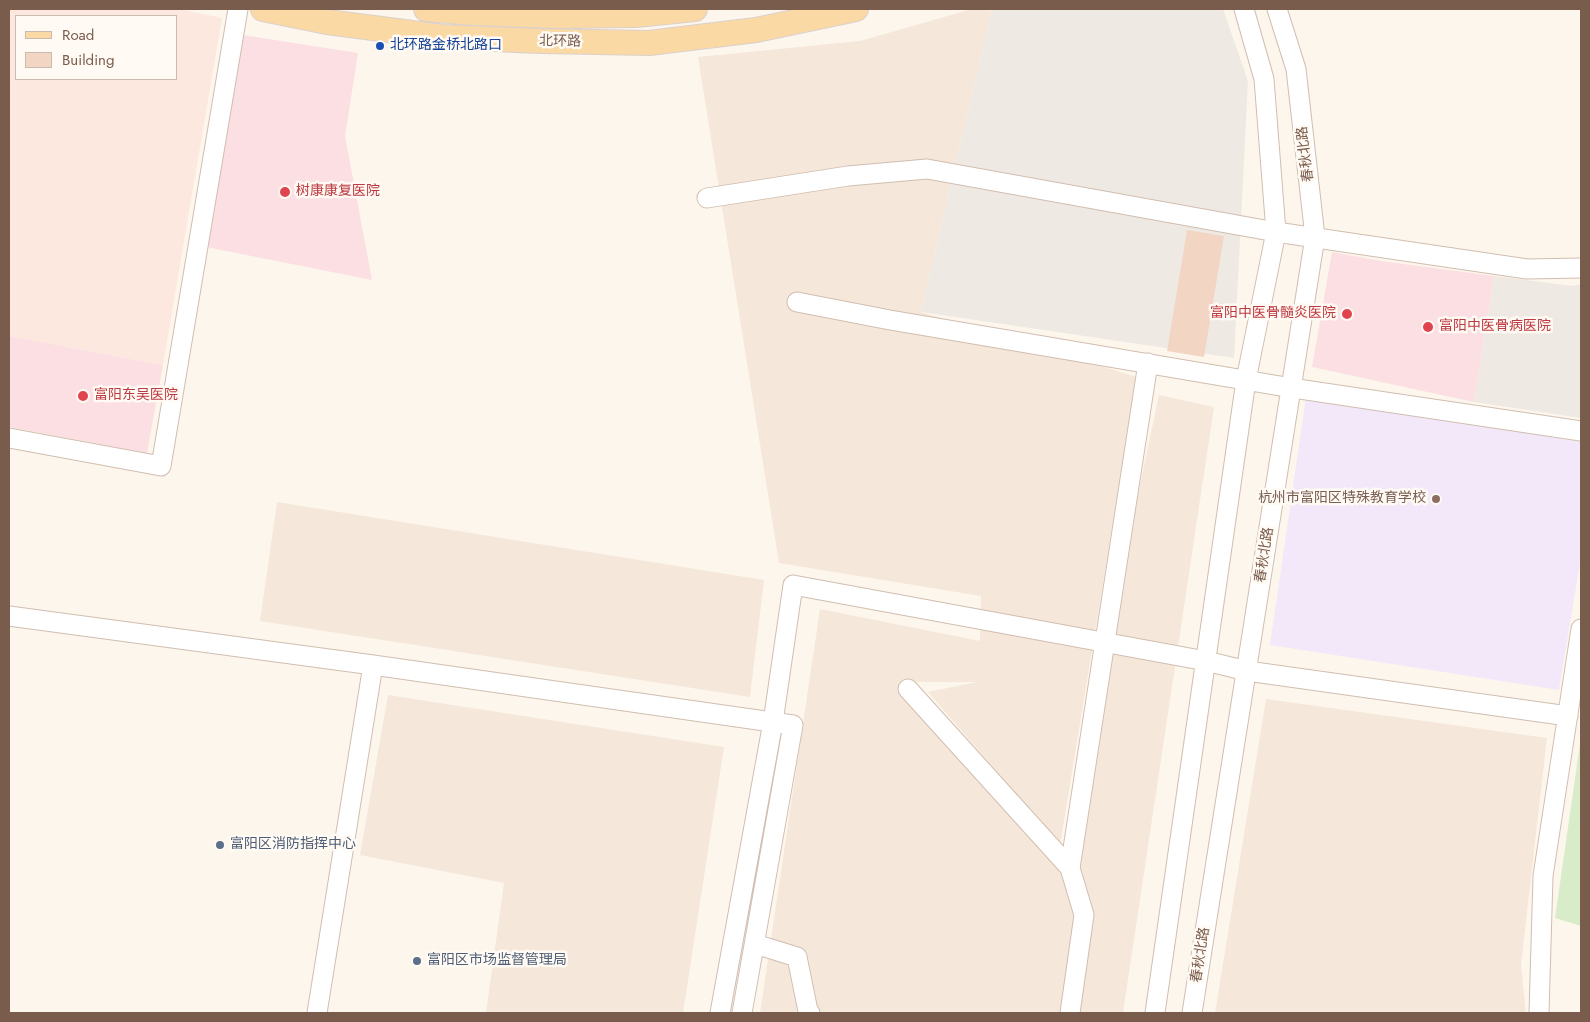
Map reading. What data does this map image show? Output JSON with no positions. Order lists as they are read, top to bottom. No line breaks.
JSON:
{"streets":{"main road":["北环路"],"street":["春秋北路"]},"places":["北环路金桥北路口","树康康复医院","富阳中医骨髓炎医院","富阳中医骨病医院","富阳东吴医院","杭州市富阳区特殊教育学校","富阳区消防指挥中心","富阳区市场监督管理局"],"legend":["Road","Building"]}
